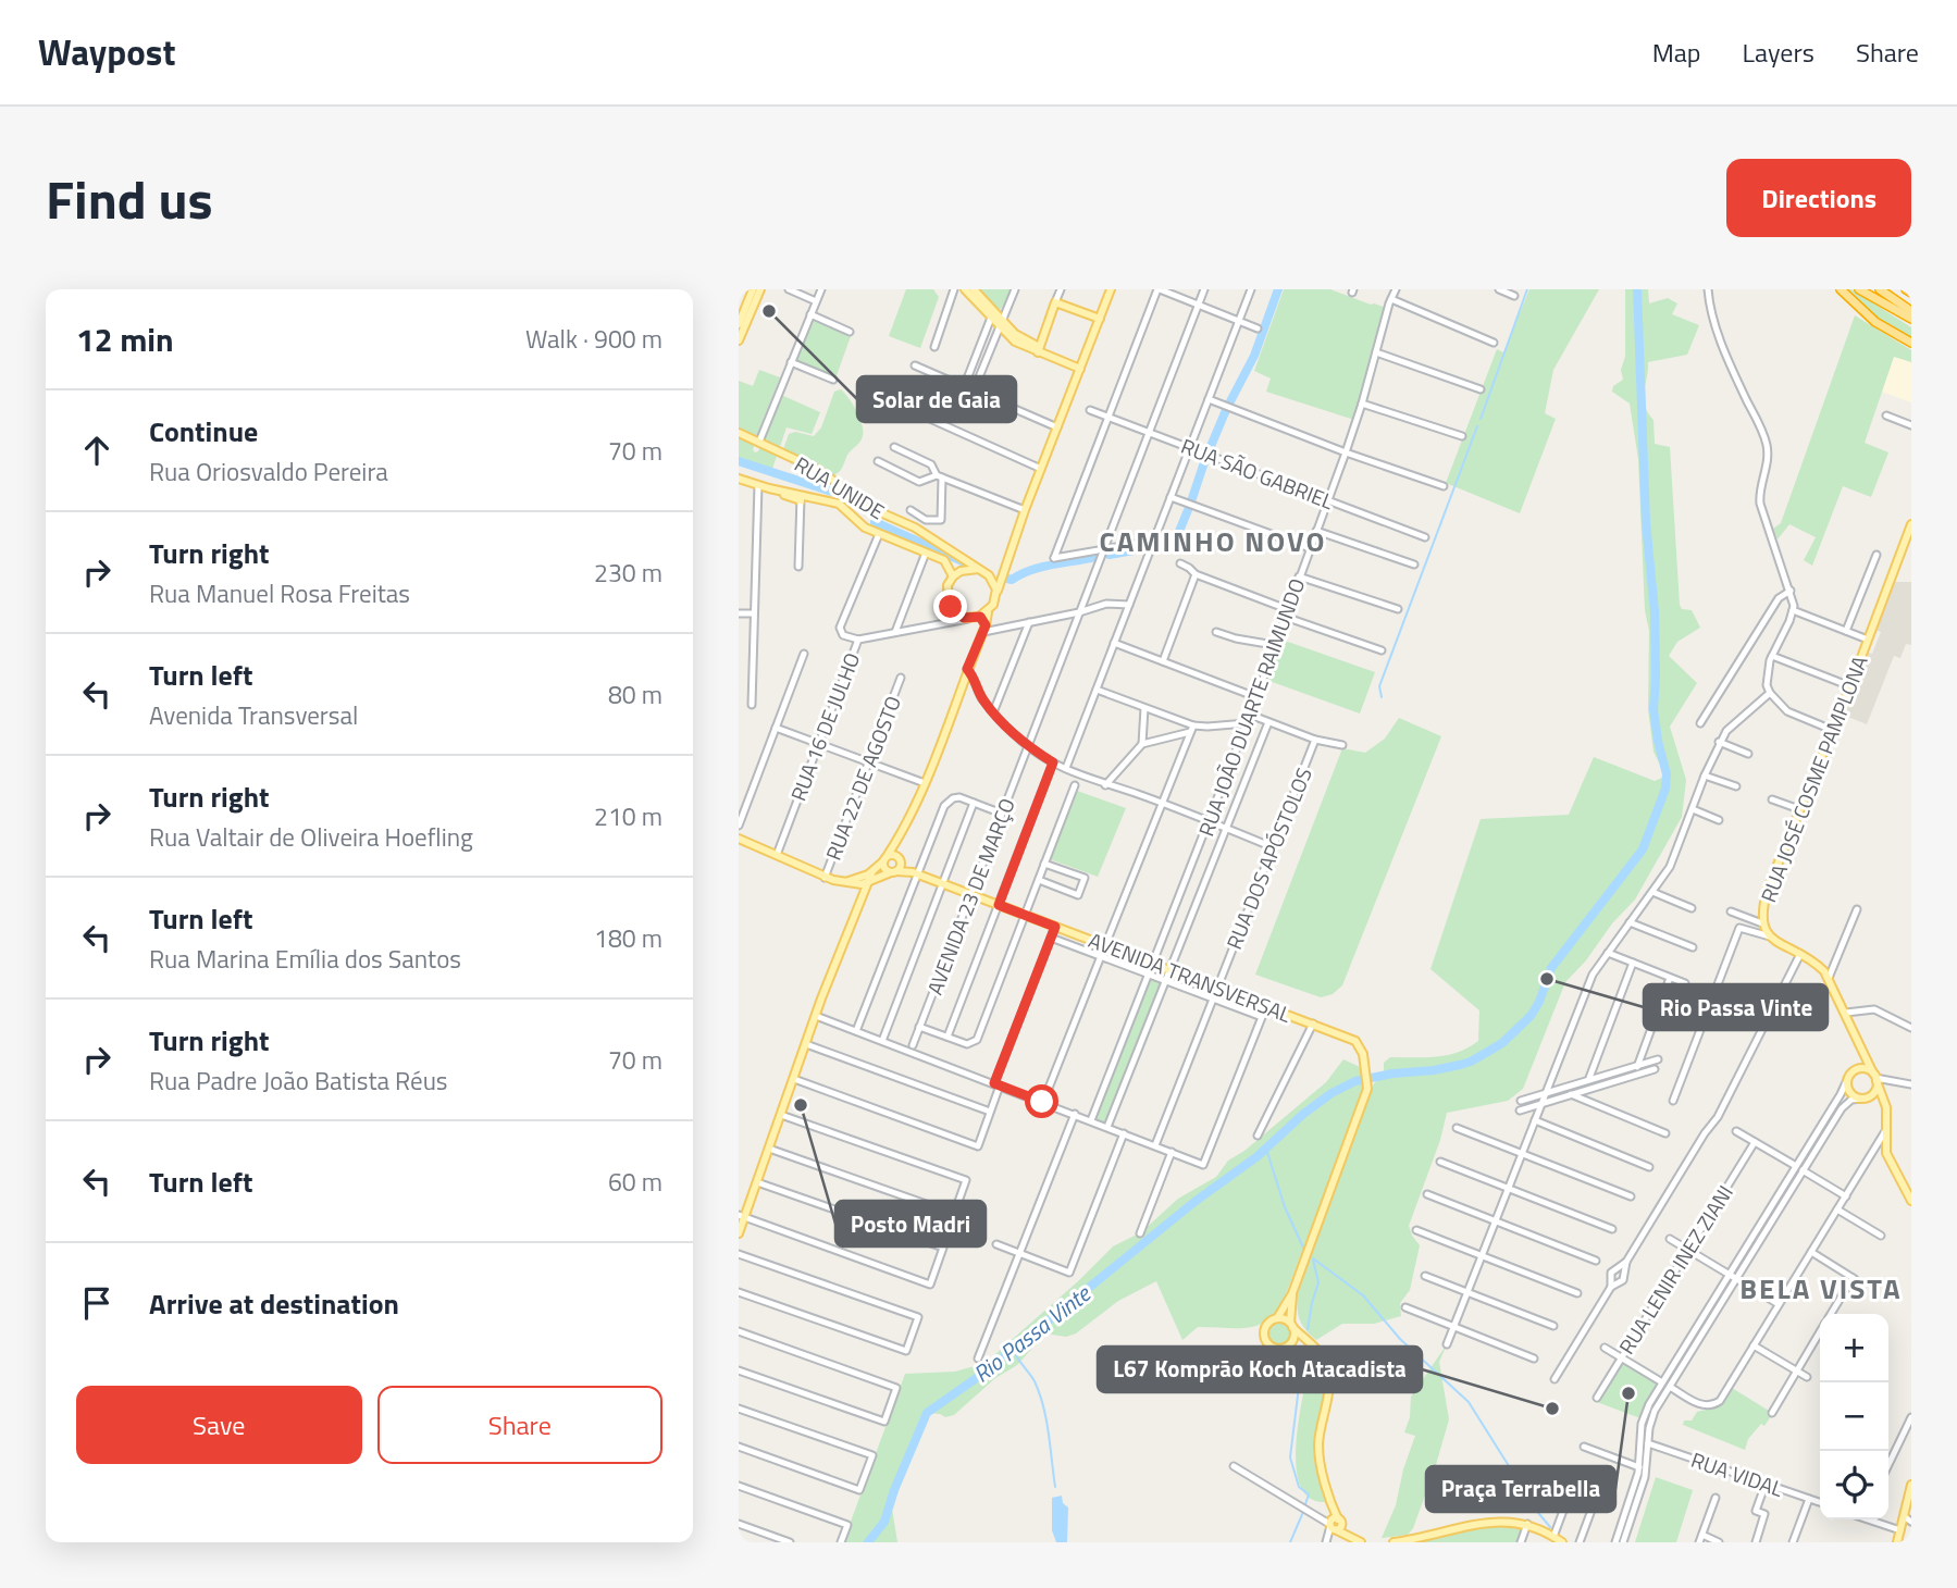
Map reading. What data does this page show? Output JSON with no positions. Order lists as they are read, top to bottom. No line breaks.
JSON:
{"streets":{"main road":["RUA UNIDE","RUA JOSÉ COSME PAMPLONA","AVENIDA TRANSVERSAL"],"street":["RUA SÃO GABRIEL","RUA JOÃO DUARTE RAIMUNDO","RUA 16 DE JULHO","RUA 22 DE AGOSTO","RUA DOS APÓSTOLOS","AVENIDA 23 DE MARÇO","RUA LENIR INEZ ZIANI","RUA VIDAL"]},"crossings":[["RUA SÃO GABRIEL","RUA JOÃO DUARTE RAIMUNDO"],["RUA SÃO GABRIEL","AVENIDA 23 DE MARÇO"],["RUA UNIDE","RUA 16 DE JULHO"],["RUA JOÃO DUARTE RAIMUNDO","AVENIDA TRANSVERSAL"],["RUA DOS APÓSTOLOS","AVENIDA TRANSVERSAL"],["AVENIDA 23 DE MARÇO","AVENIDA TRANSVERSAL"]],"districts":["CAMINHO NOVO","BELA VISTA"],"water":["Rio Passa Vinte"],"places":["Solar de Gaia","Rio Passa Vinte","Posto Madri","Praça Terrabella","L67 Komprão Koch Atacadista"],"page":{"header":"Waypost","nav":["Map","Layers","Share"],"title":"Find us","buttons":["Directions",["Save","Share"]],"heading":["12 min","Walk · 900 m"],"list":[["Continue","Rua Oriosvaldo Pereira","70 m"],["Turn right","Rua Manuel Rosa Freitas","230 m"],["Turn left","Avenida Transversal","80 m"],["Turn right","Rua Valtair de Oliveira Hoefling","210 m"],["Turn left","Rua Marina Emília dos Santos","180 m"],["Turn right","Rua Padre João Batista Réus","70 m"],["Turn left","60 m"],"Arrive at destination"],"map_buttons":["+","−"]}}
